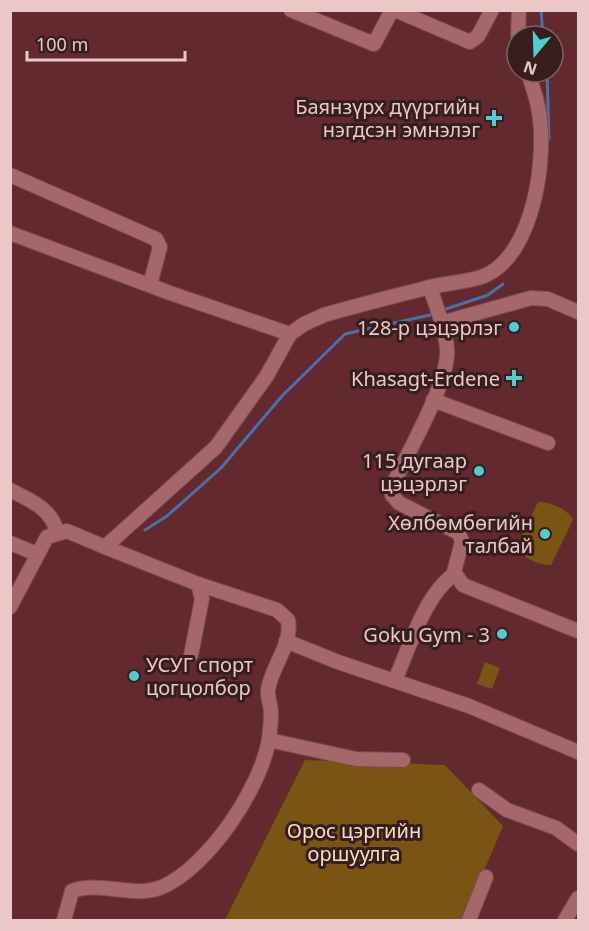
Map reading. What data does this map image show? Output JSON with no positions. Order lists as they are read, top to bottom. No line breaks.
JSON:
{"parks":["Орос цэргийн оршуулга"],"places":{"health":["Баянзүрх дүүргийн нэгдсэн эмнэлэг","Khasagt-Erdene"],"other":["128-р цэцэрлэг","115 дугаар цэцэрлэг","Хөлбөмбөгийн талбай","Goku Gym - 3","УСУГ спорт цогцолбор"]},"scale_bar":"100 m","north":"bottom"}
